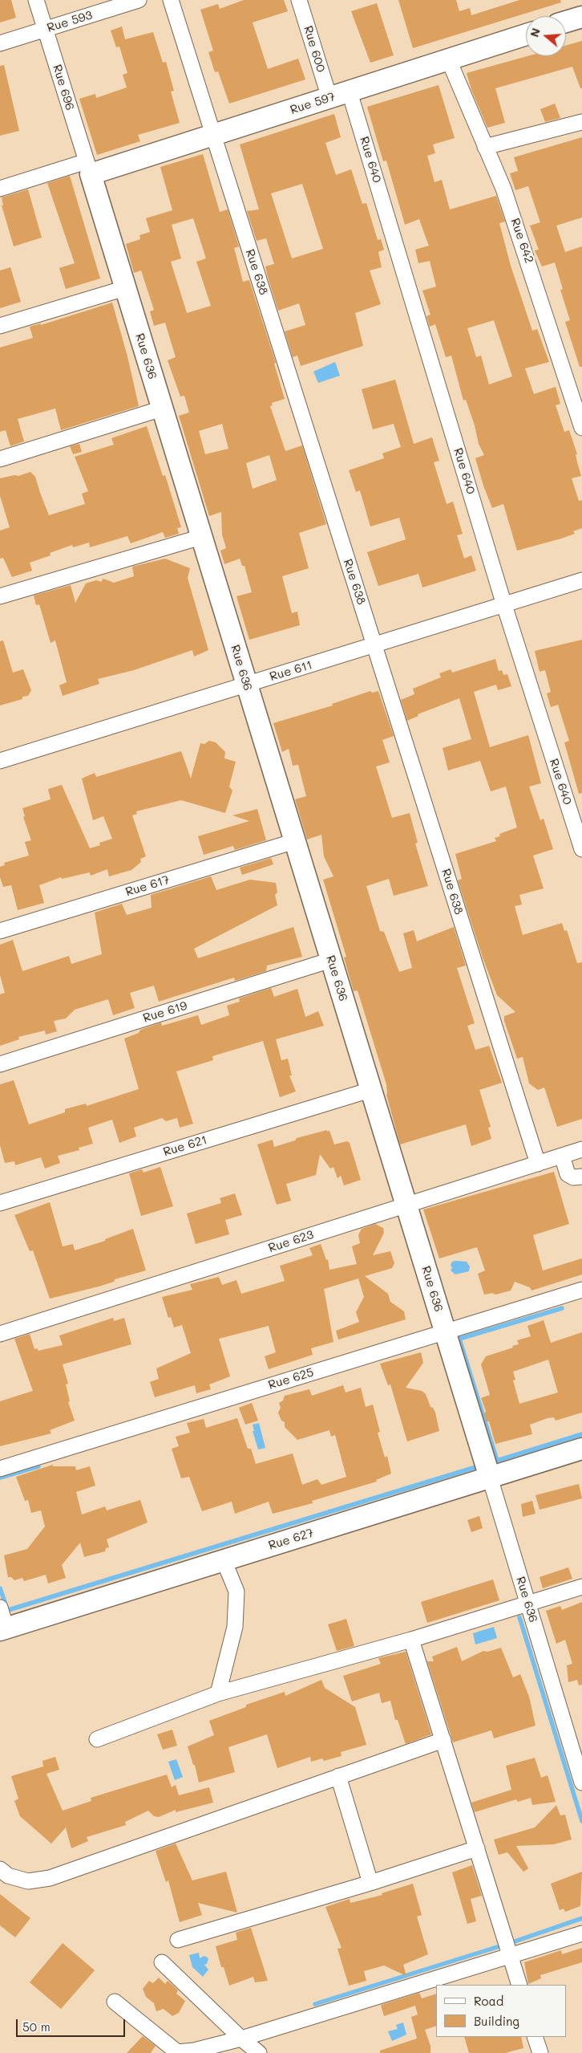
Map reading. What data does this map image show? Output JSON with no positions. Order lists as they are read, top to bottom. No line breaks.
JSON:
{"streets":{"street":["Rue 593","Rue 600","Rue 696","Rue 597","Rue 640","Rue 642","Rue 638","Rue 636","Rue 611","Rue 617","Rue 619","Rue 621","Rue 623","Rue 625","Rue 627"]},"crossings":[["Rue 593","Rue 696"],["Rue 600","Rue 597"],["Rue 696","Rue 597"],["Rue 696","Rue 636"],["Rue 597","Rue 640"],["Rue 597","Rue 642"],["Rue 597","Rue 638"],["Rue 597","Rue 636"],["Rue 640","Rue 611"],["Rue 638","Rue 611"],["Rue 638","Rue 623"],["Rue 636","Rue 611"],["Rue 636","Rue 617"],["Rue 636","Rue 619"],["Rue 636","Rue 621"],["Rue 636","Rue 623"],["Rue 636","Rue 625"],["Rue 636","Rue 627"]],"legend":["Road","Building"],"scale_bar":"50 m","north":"left"}
